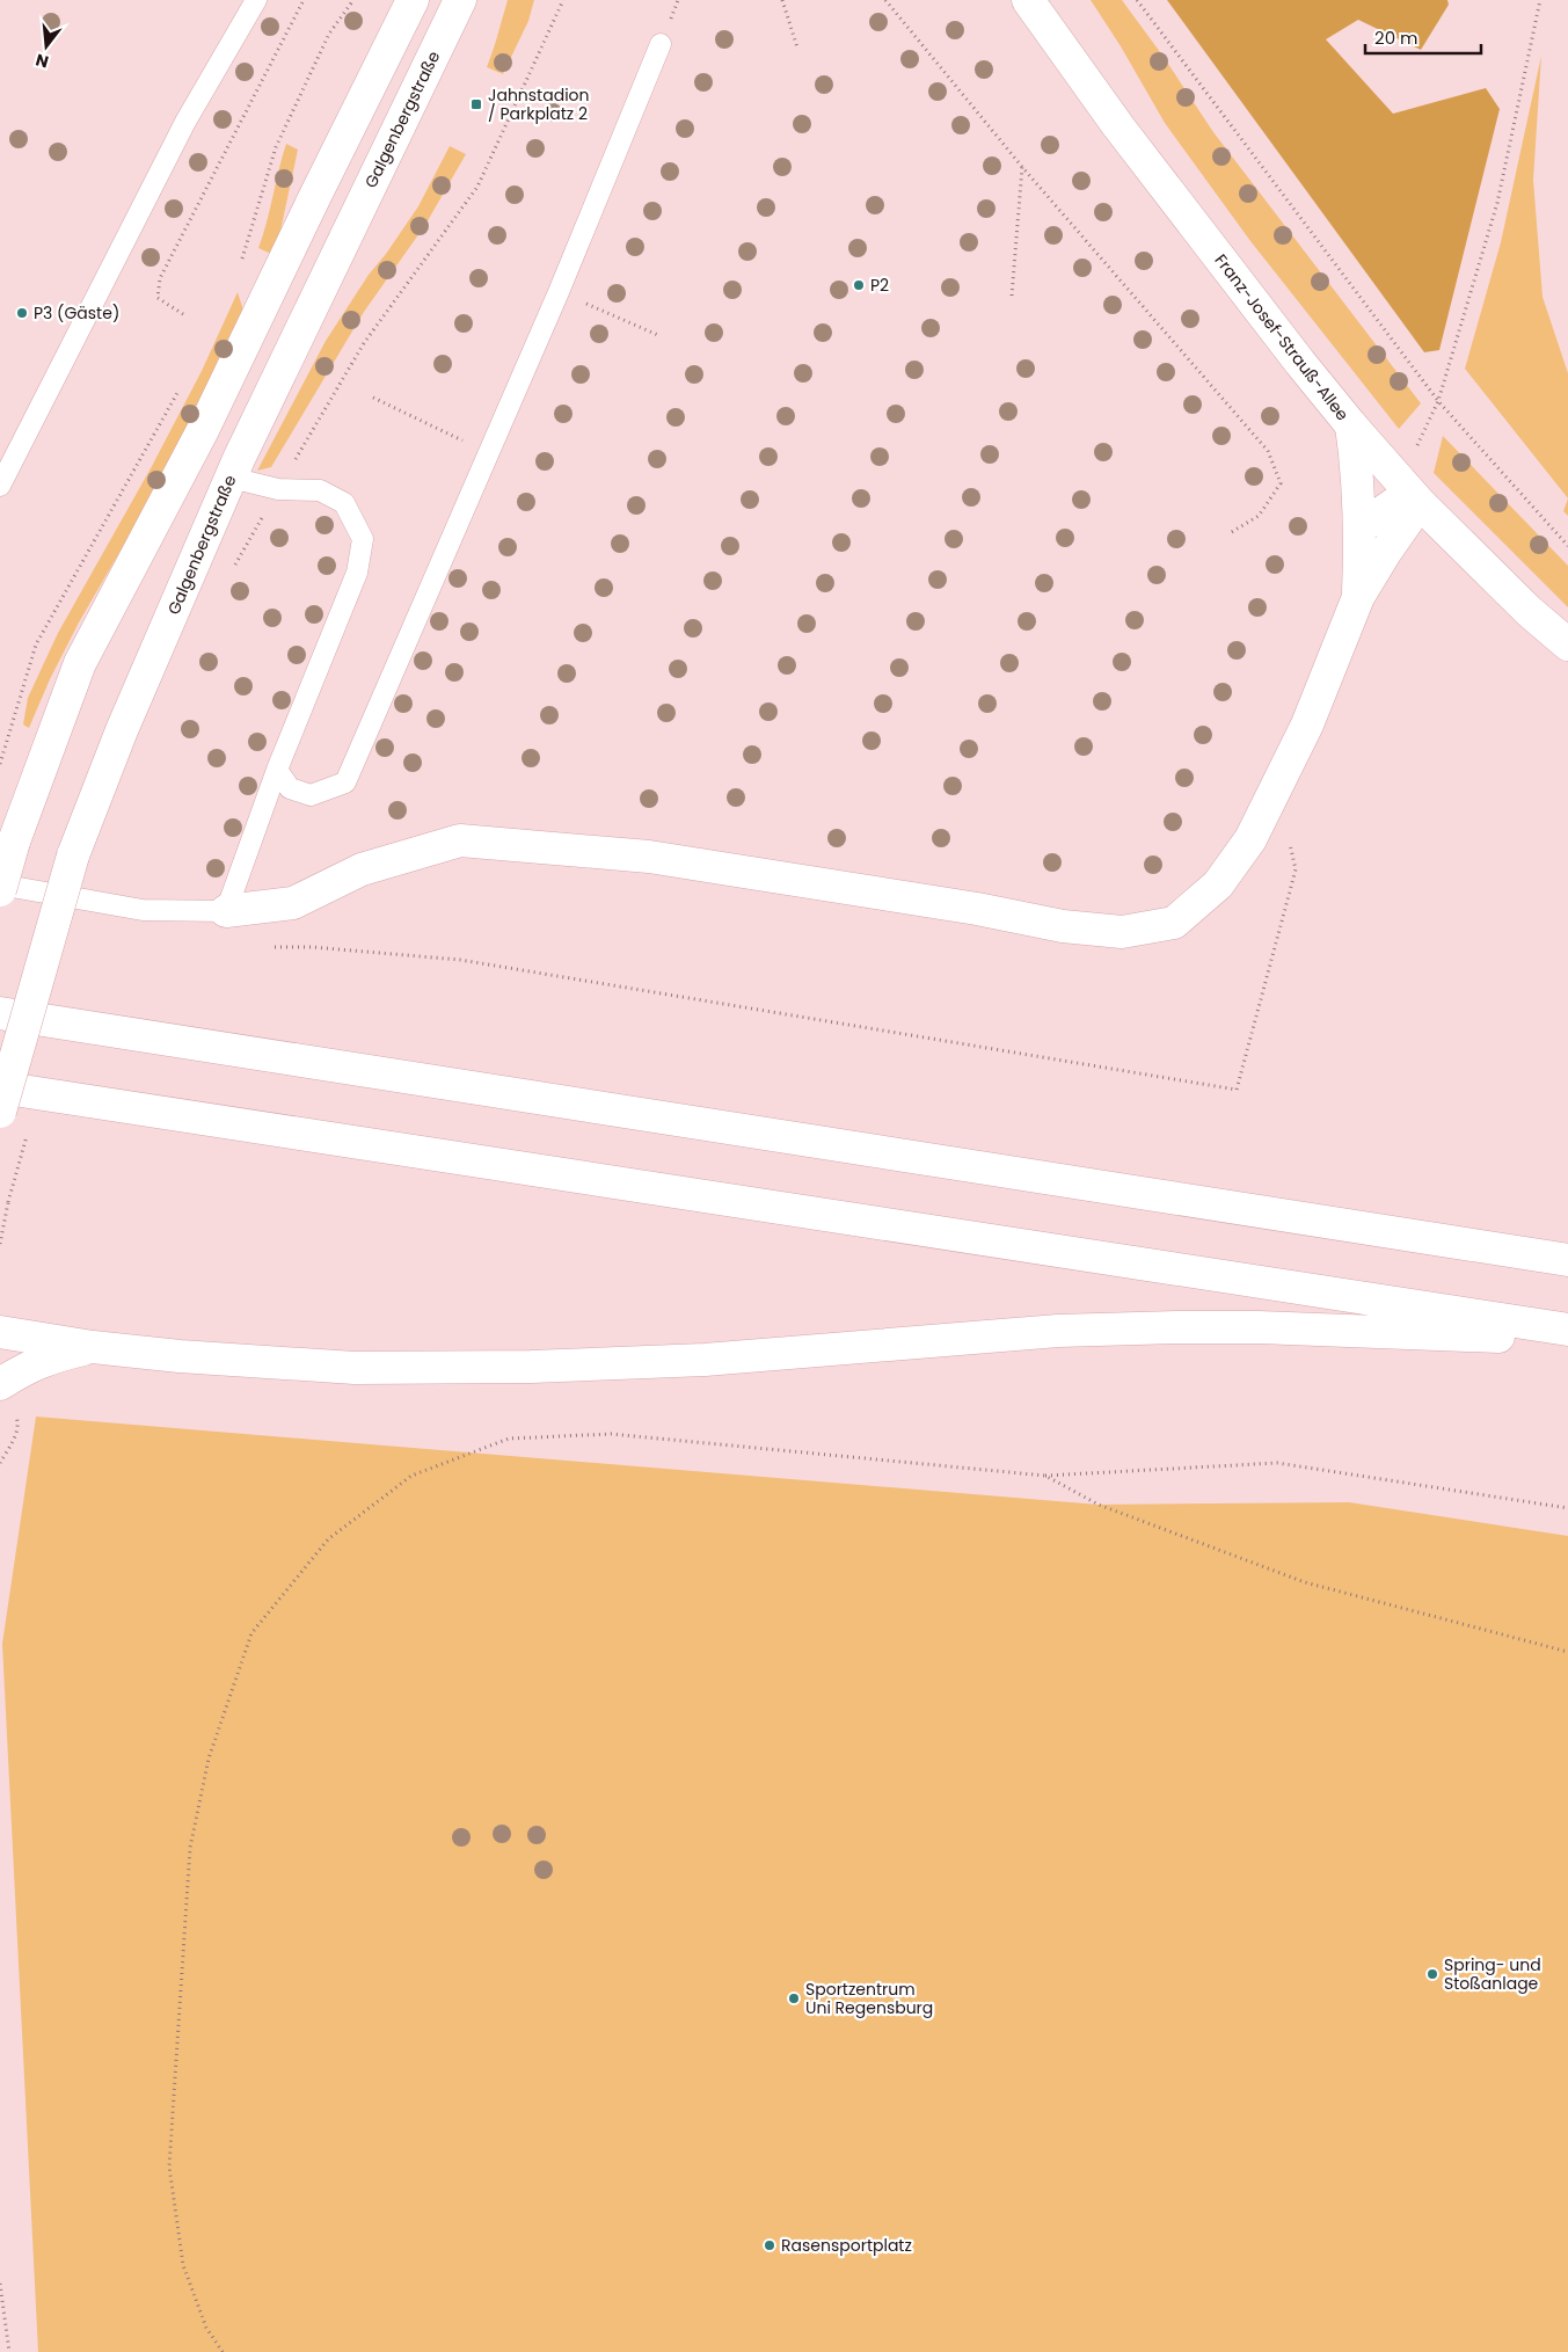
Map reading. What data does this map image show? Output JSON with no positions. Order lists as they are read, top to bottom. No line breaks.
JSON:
{"streets":{"main road":["Galgenbergstraße","Franz-Josef-Strauß-Allee"]},"places":{"transit":["Jahnstadion / Parkplatz 2"],"other":["P2","P3 (Gäste)","Spring- und Stoßanlage","Sportzentrum Uni Regensburg","Rasensportplatz"]},"scale_bar":"20 m","north":"bottom"}
